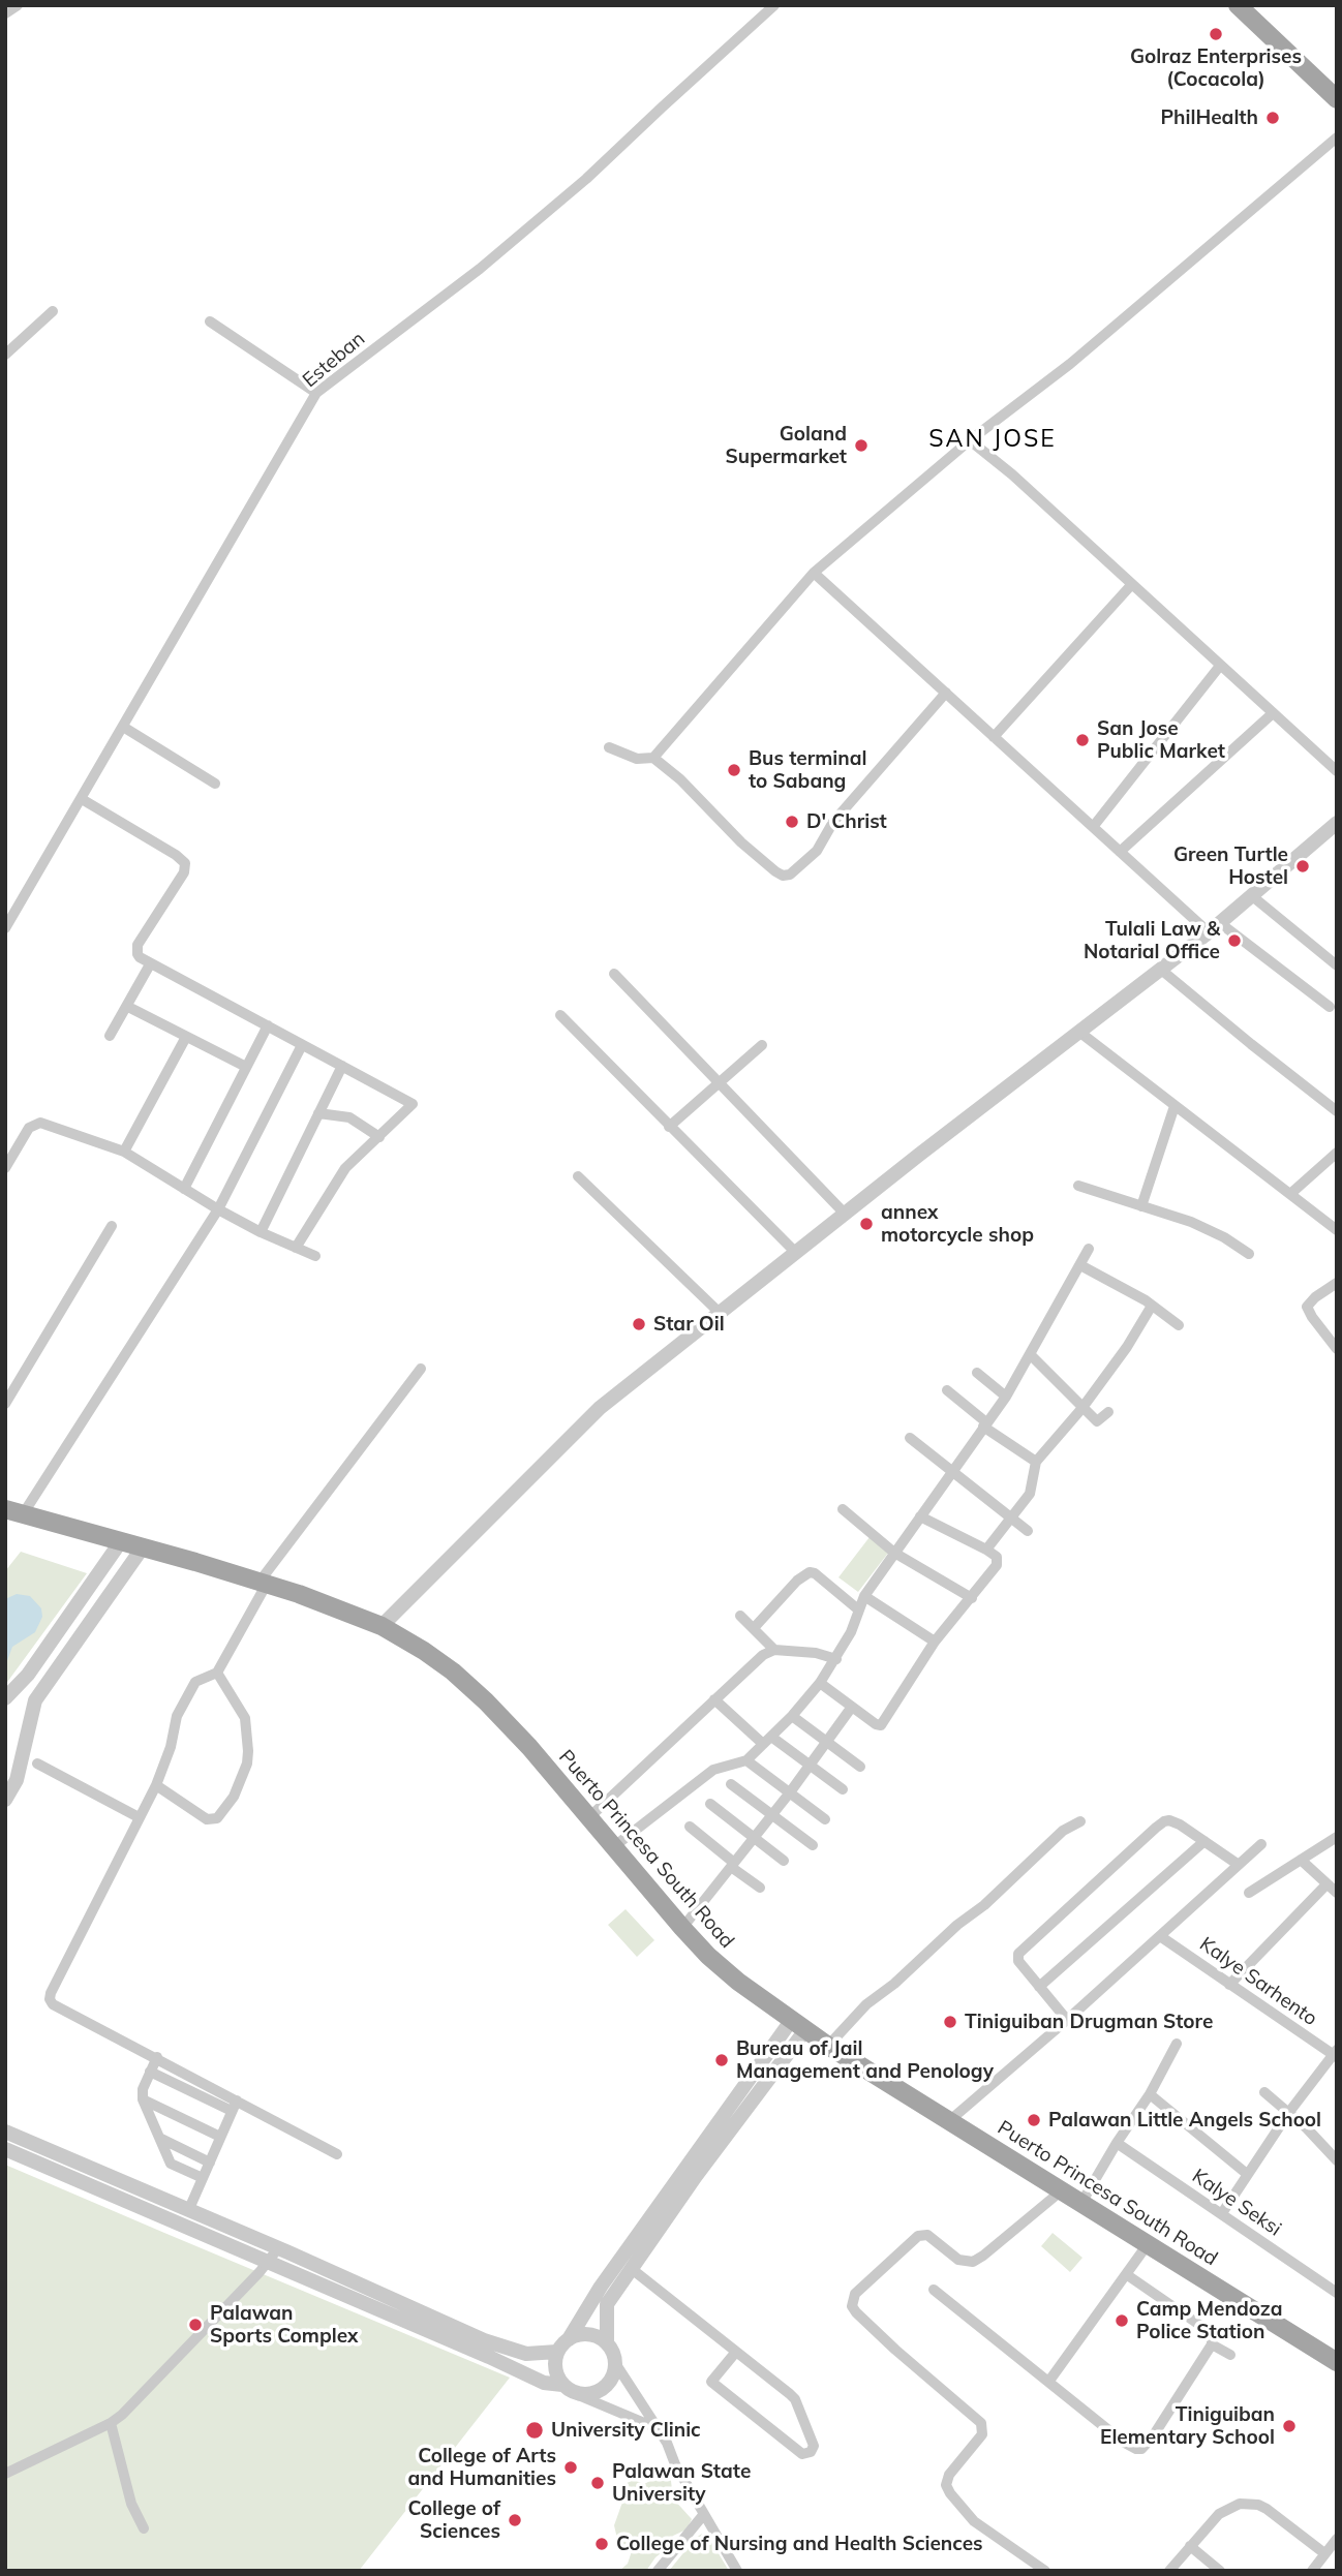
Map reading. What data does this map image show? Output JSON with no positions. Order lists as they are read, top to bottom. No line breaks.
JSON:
{"streets":{"main road":["Puerto Princesa South Road"],"street":["Esteban","Kalye Sarhento","Kalye Seksi"]},"districts":["SAN JOSE"],"places":["Golraz Enterprises (Cocacola)","PhilHealth","Goland Supermarket","San Jose Public Market","Bus terminal to Sabang","D' Christ","Green Turtle Hostel","Tulali Law & Notarial Office","annex motorcycle shop","Star Oil","Tiniguiban Drugman Store","Bureau of Jail Management and Penology","Palawan Little Angels School","Camp Mendoza Police Station","Palawan Sports Complex","Tiniguiban Elementary School","University Clinic","College of Arts and Humanities","Palawan State University","College of Sciences","College of Nursing and Health Sciences"]}
